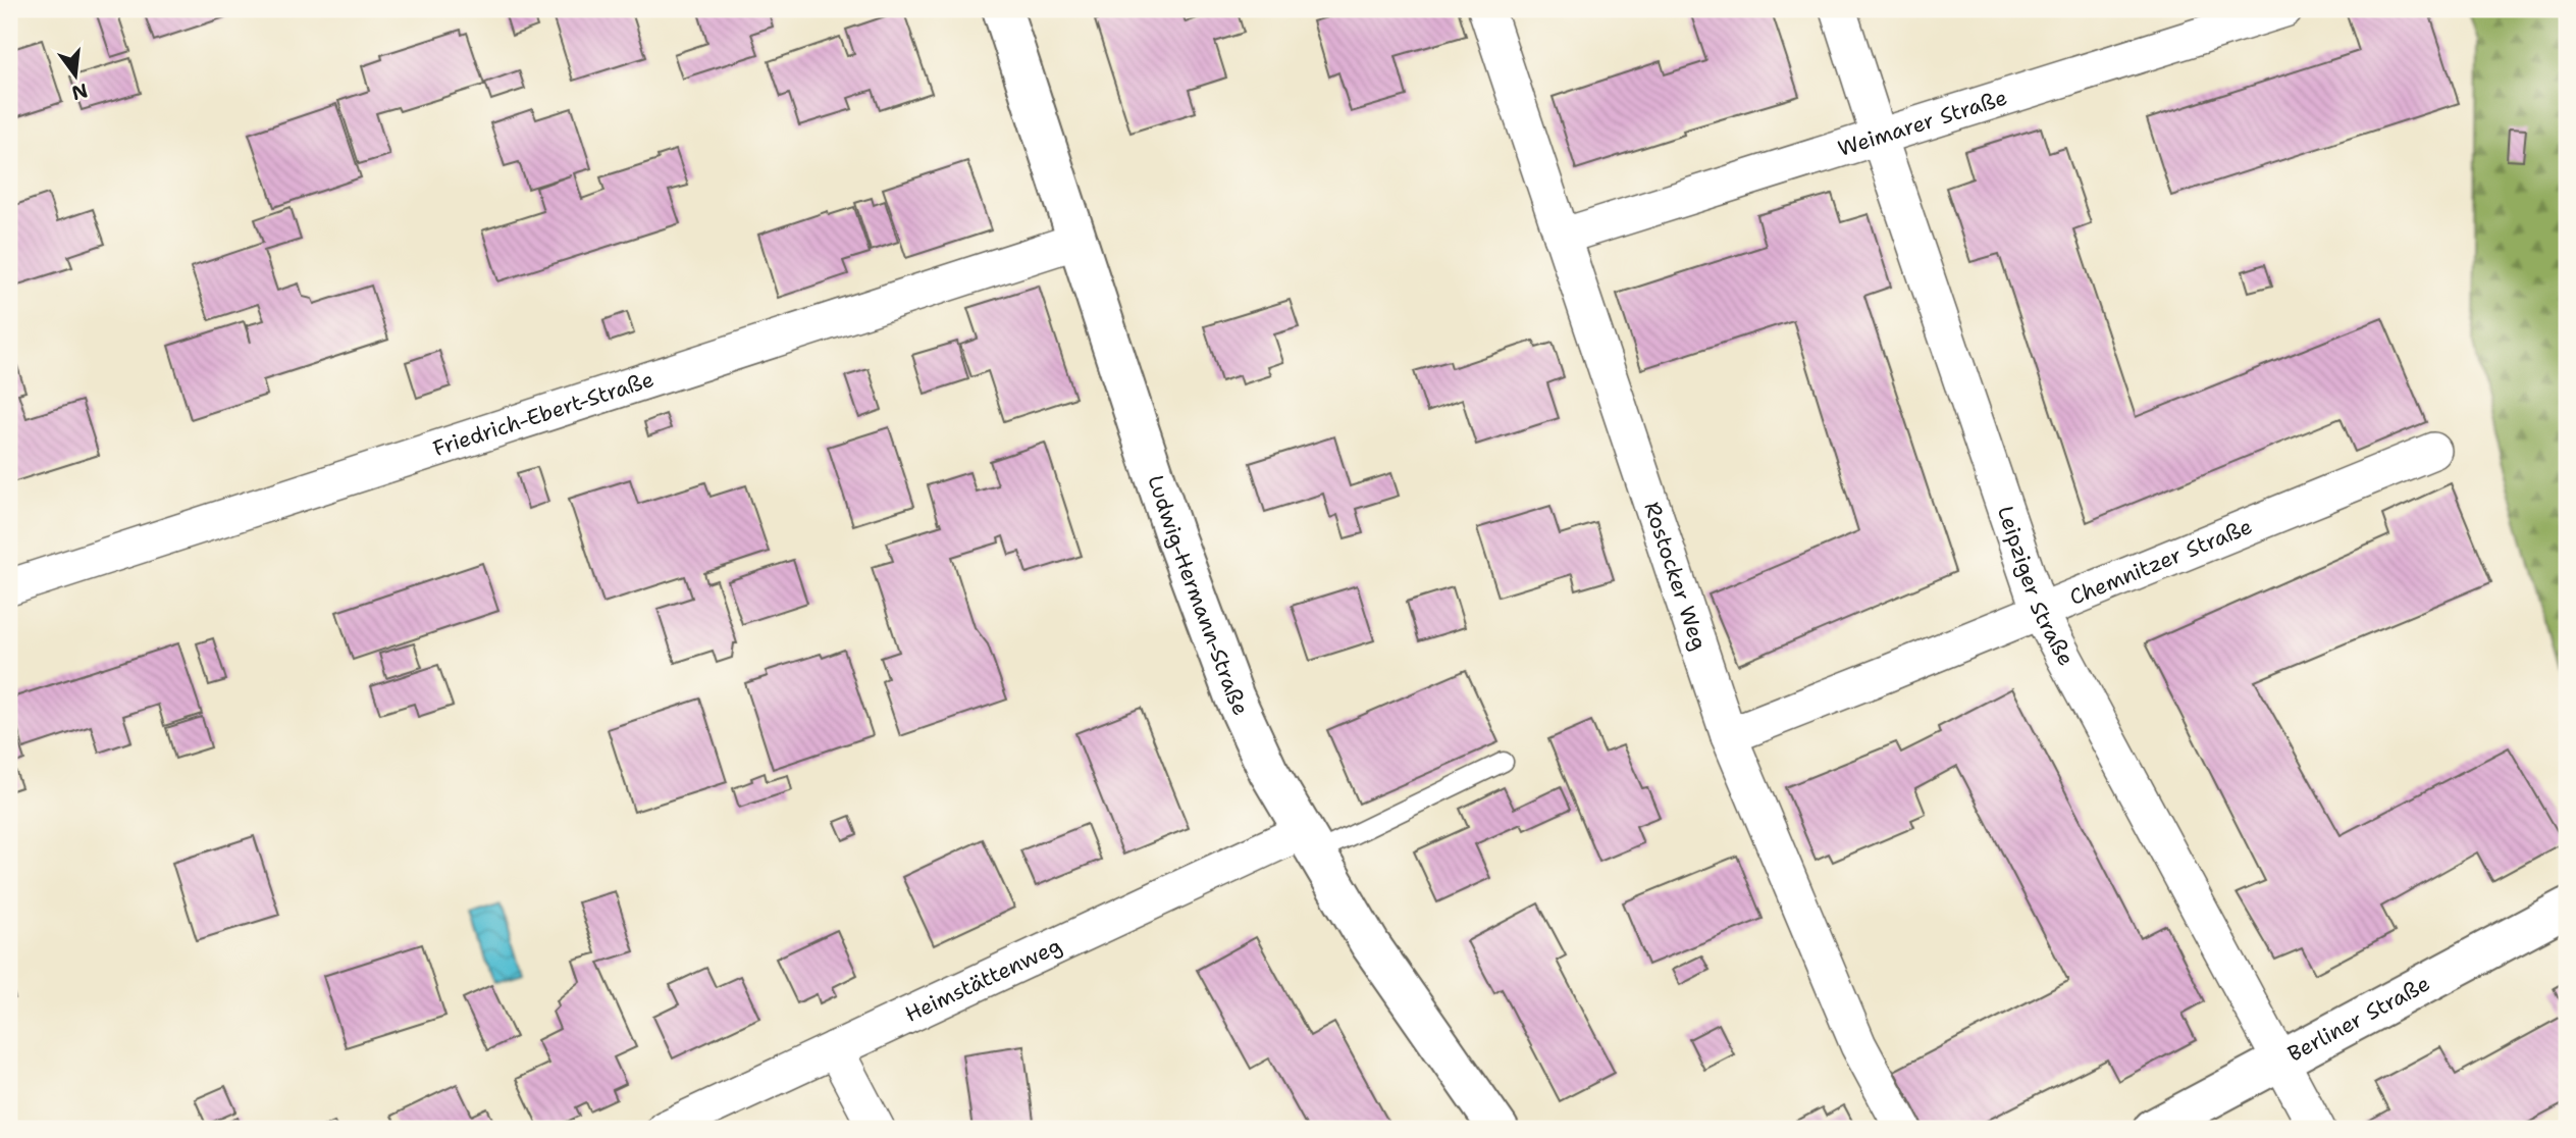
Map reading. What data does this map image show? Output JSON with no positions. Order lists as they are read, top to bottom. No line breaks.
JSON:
{"streets":{"street":["Weimarer Straße","Friedrich-Ebert-Straße","Chemnitzer Straße","Rostocker Weg","Leipziger Straße","Ludwig-Hermann-Straße","Heimstättenweg","Berliner Straße"]},"crossings":[["Weimarer Straße","Rostocker Weg"],["Weimarer Straße","Leipziger Straße"],["Friedrich-Ebert-Straße","Ludwig-Hermann-Straße"],["Chemnitzer Straße","Rostocker Weg"],["Chemnitzer Straße","Leipziger Straße"],["Leipziger Straße","Berliner Straße"],["Ludwig-Hermann-Straße","Heimstättenweg"]],"north":"bottom"}
